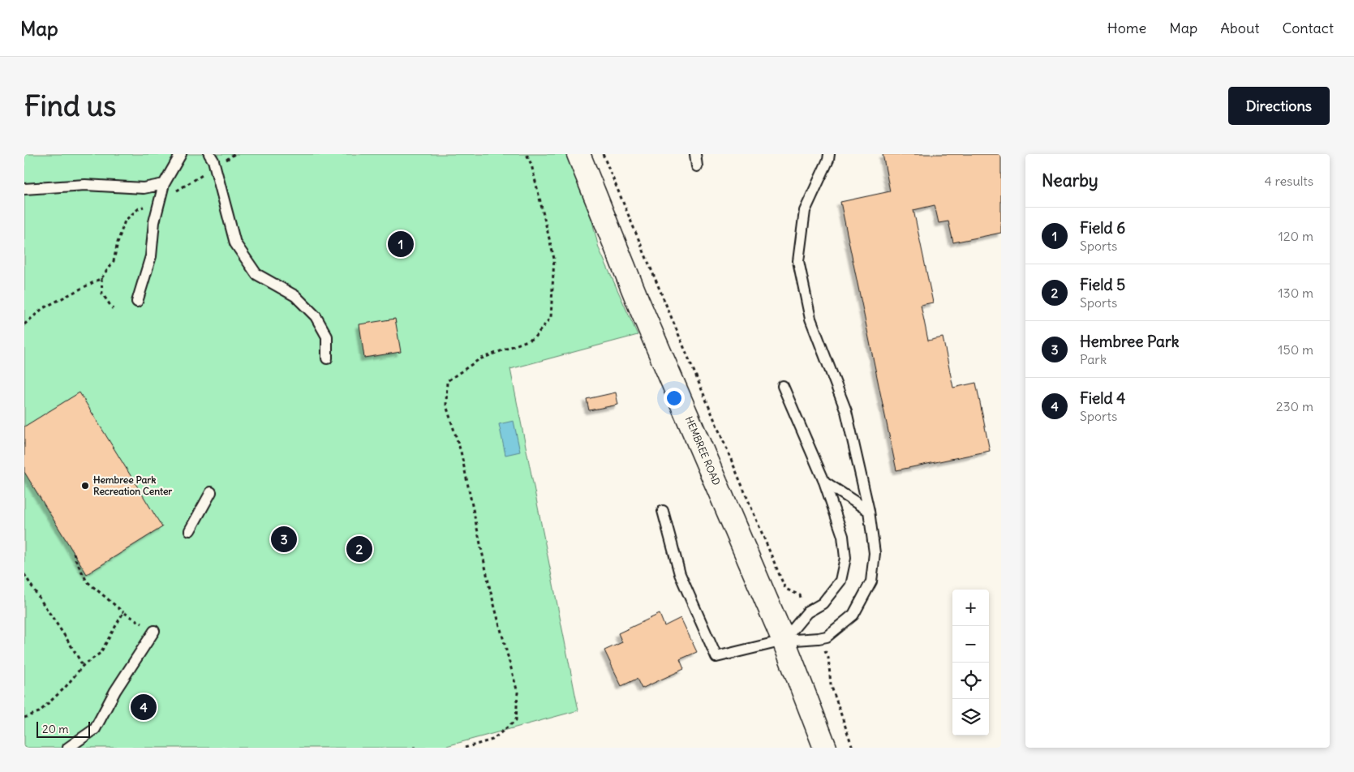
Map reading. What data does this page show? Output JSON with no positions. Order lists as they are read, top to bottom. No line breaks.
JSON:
{"streets":{"street":["HEMBREE ROAD"]},"places":["Hembree Park Recreation Center"],"scale_bar":"20 m","page":{"header":"Map","nav":["Home","Map","About","Contact"],"buttons":"Directions","title":"Find us","heading":["Nearby","4 results"],"list":[{"mark":"1","name":"Field 6","note":"Sports","value":"120 m"},{"mark":"2","name":"Field 5","note":"Sports","value":"130 m"},{"mark":"3","name":"Hembree Park","note":"Park","value":"150 m"},{"mark":"4","name":"Field 4","note":"Sports","value":"230 m"}],"pins":["1","3","2","4"],"map_buttons":["+","−"],"scale":"20 m"}}
